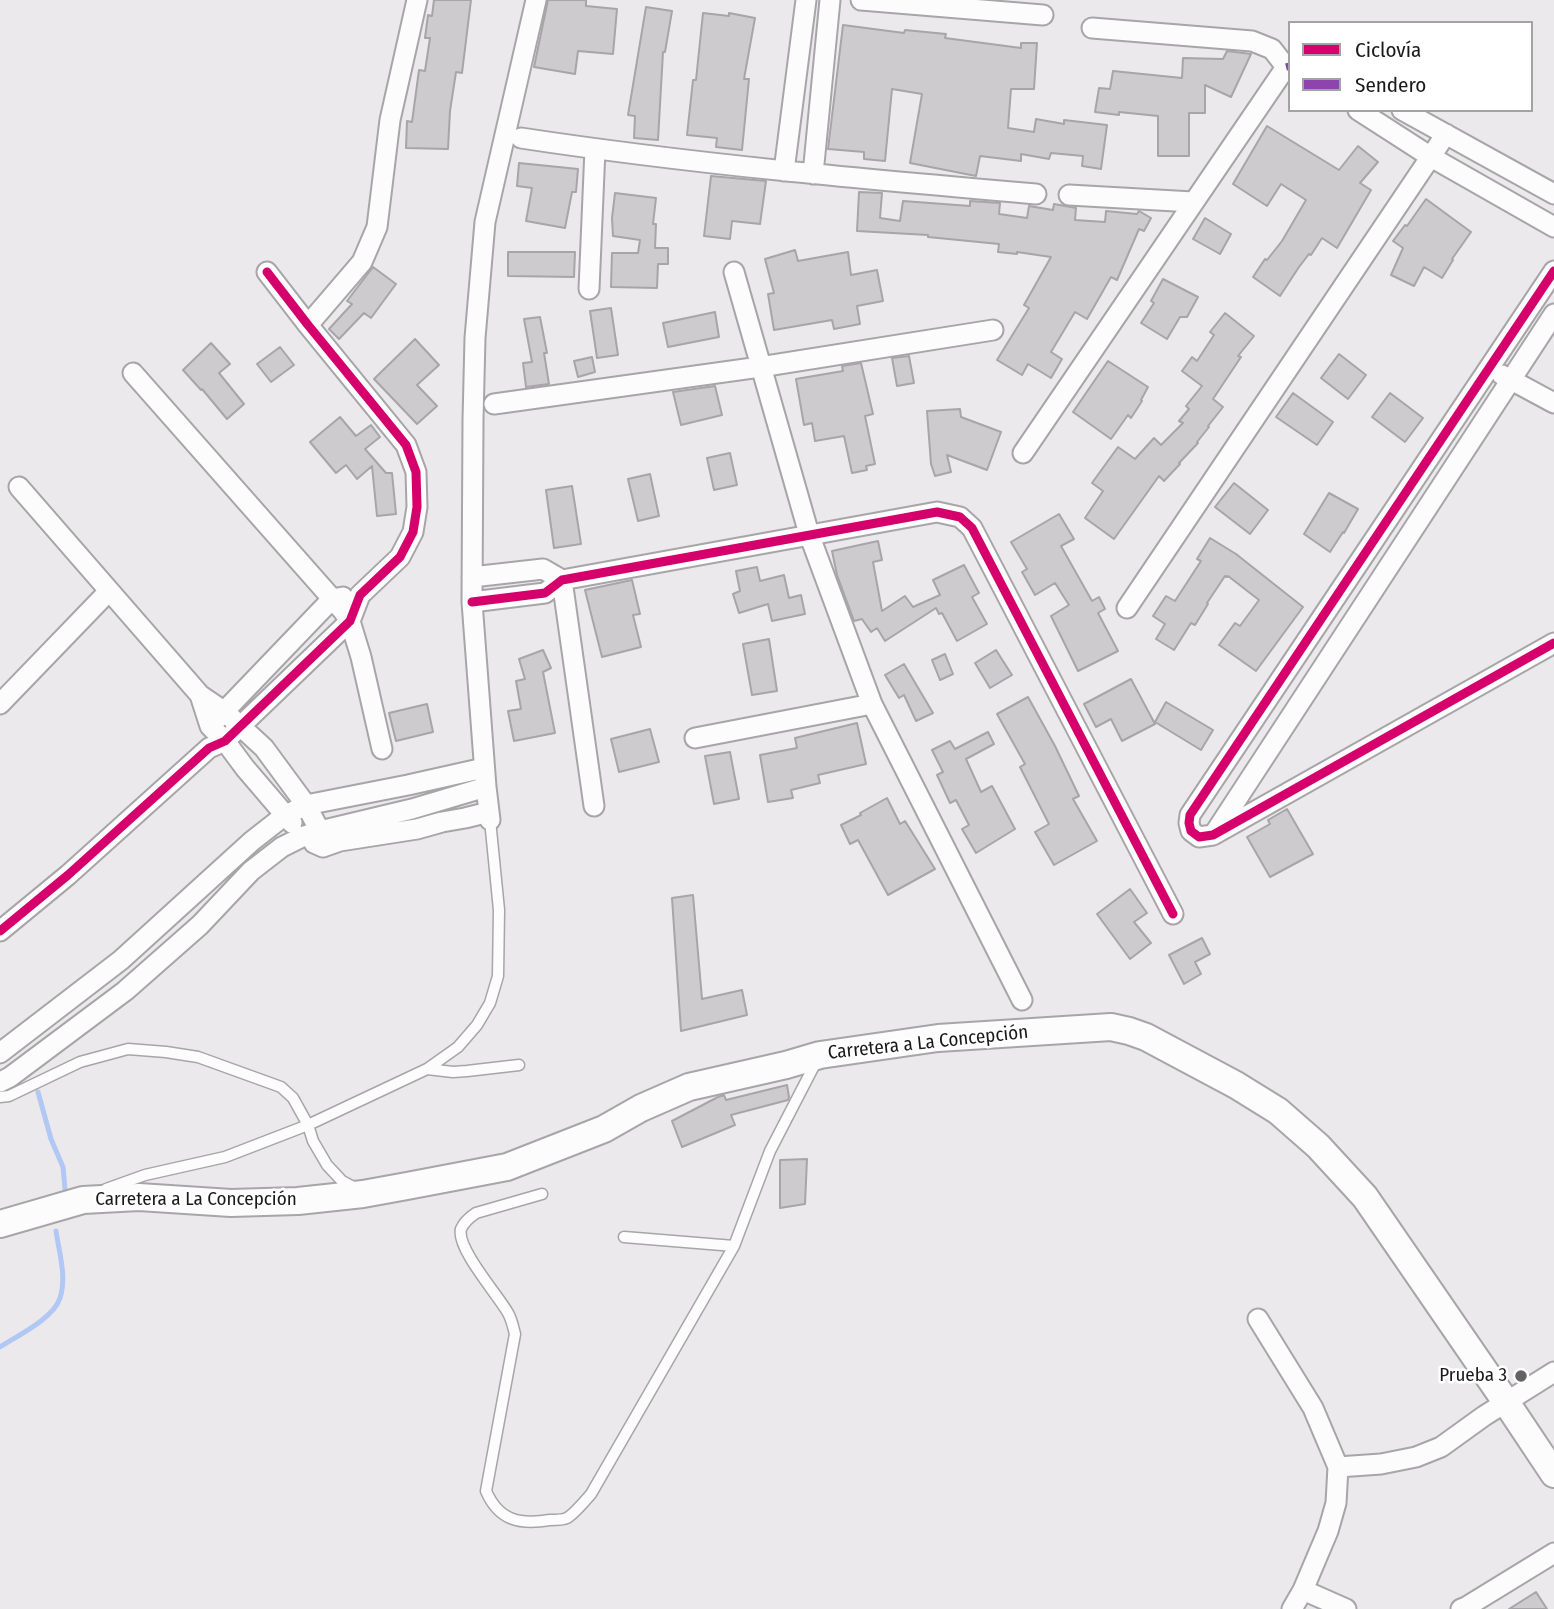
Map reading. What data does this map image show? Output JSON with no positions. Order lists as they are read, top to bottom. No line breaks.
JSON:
{"streets":{"main road":["Carretera a La Concepción"]},"places":["Prueba 3"],"legend":["Ciclovía","Sendero"]}
